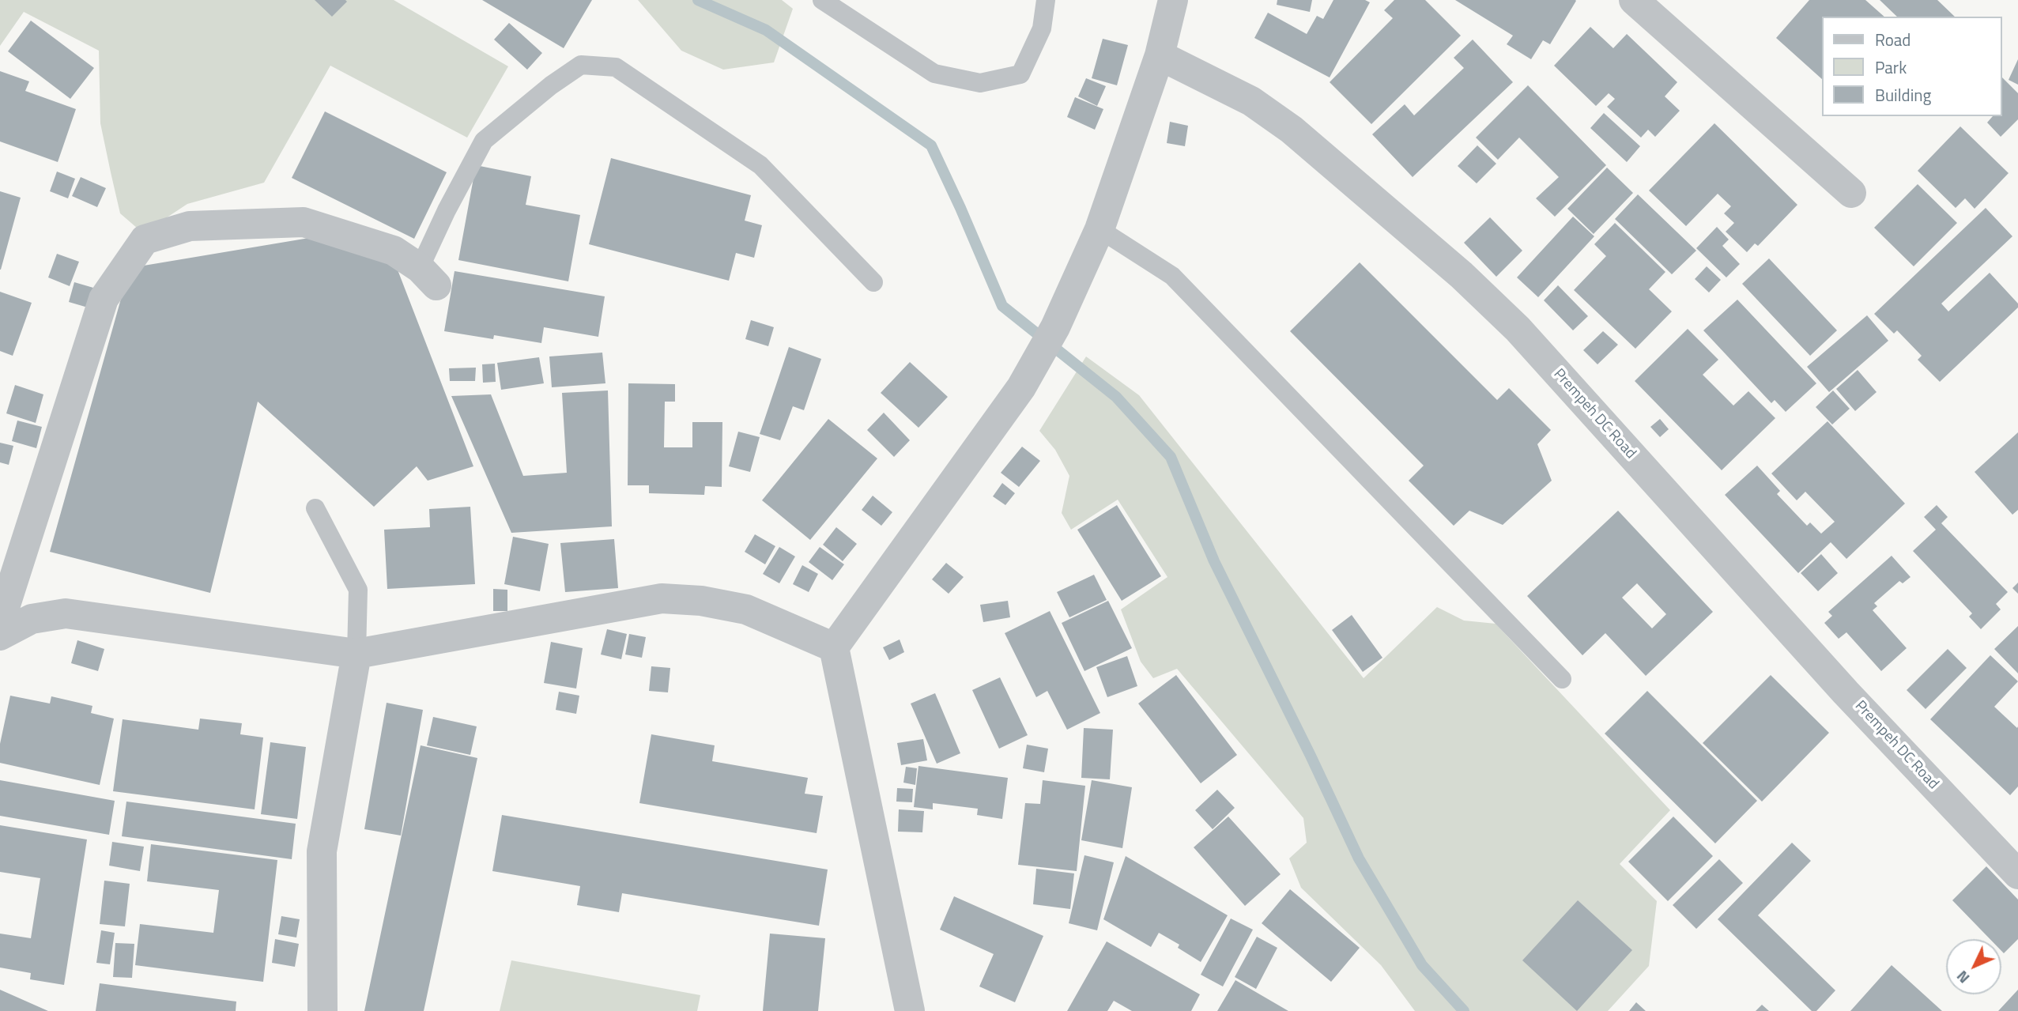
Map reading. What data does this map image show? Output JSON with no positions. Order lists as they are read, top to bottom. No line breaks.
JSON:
{"streets":{"street":["Prempeh DC Road"]},"legend":["Road","Park","Building"],"north":"bottom left"}
